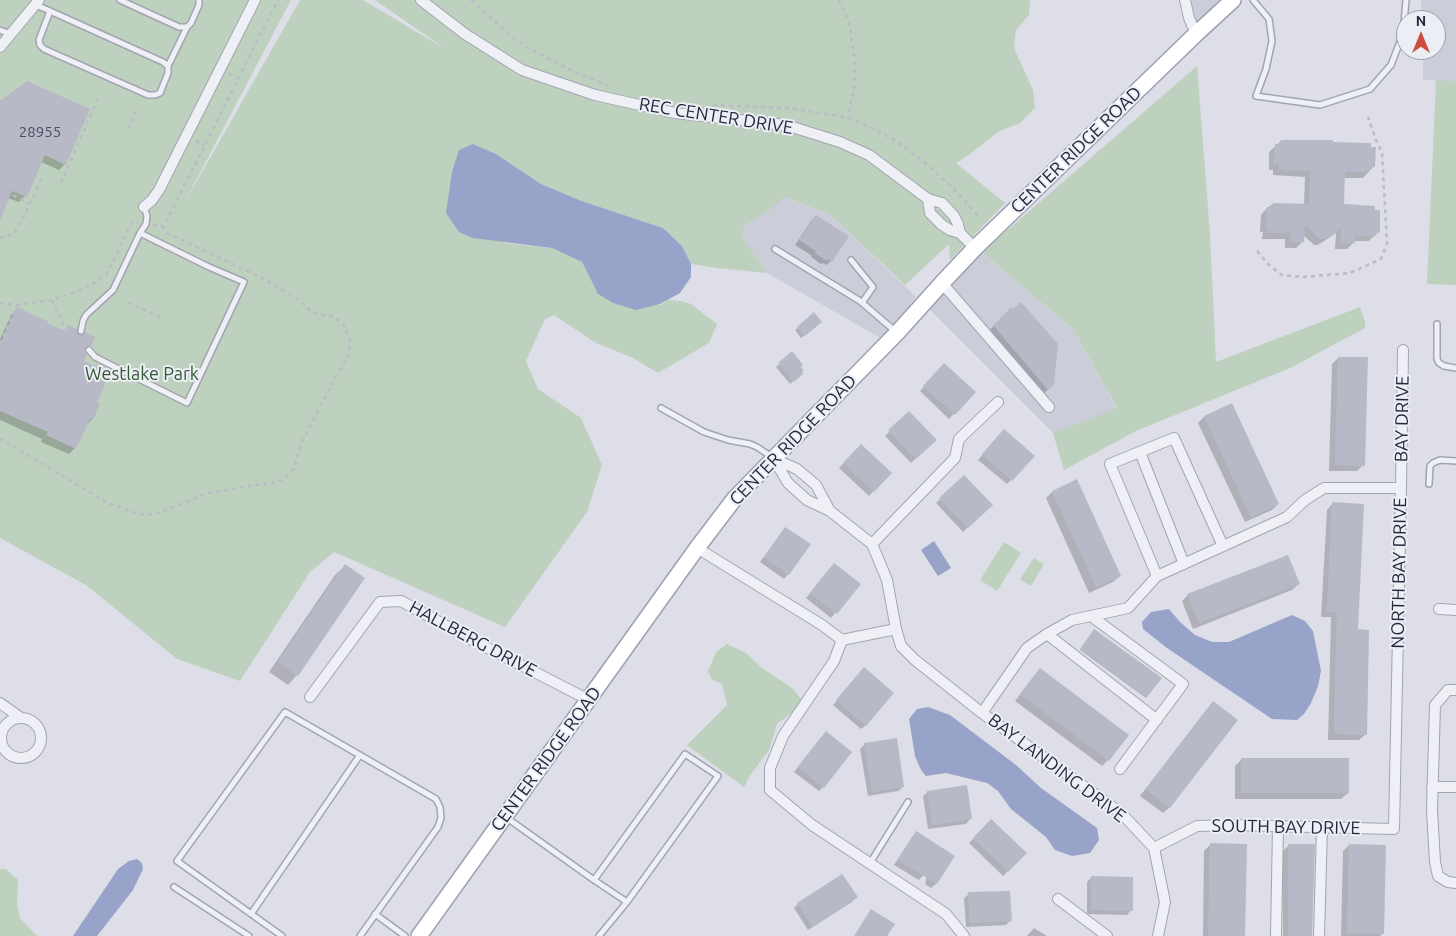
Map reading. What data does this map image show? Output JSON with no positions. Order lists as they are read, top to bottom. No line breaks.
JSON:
{"streets":{"main road":["CENTER RIDGE ROAD"],"street":["REC CENTER DRIVE","BAY DRIVE","NORTH BAY DRIVE","HALLBERG DRIVE","BAY LANDING DRIVE","SOUTH BAY DRIVE"]},"crossings":[["REC CENTER DRIVE","CENTER RIDGE ROAD"],["CENTER RIDGE ROAD","HALLBERG DRIVE"],["CENTER RIDGE ROAD","BAY LANDING DRIVE"],["BAY DRIVE","NORTH BAY DRIVE"],["NORTH BAY DRIVE","BAY LANDING DRIVE"],["NORTH BAY DRIVE","SOUTH BAY DRIVE"],["BAY LANDING DRIVE","SOUTH BAY DRIVE"]],"parks":["Westlake Park"],"house_numbers":["28955"],"north":"top"}
